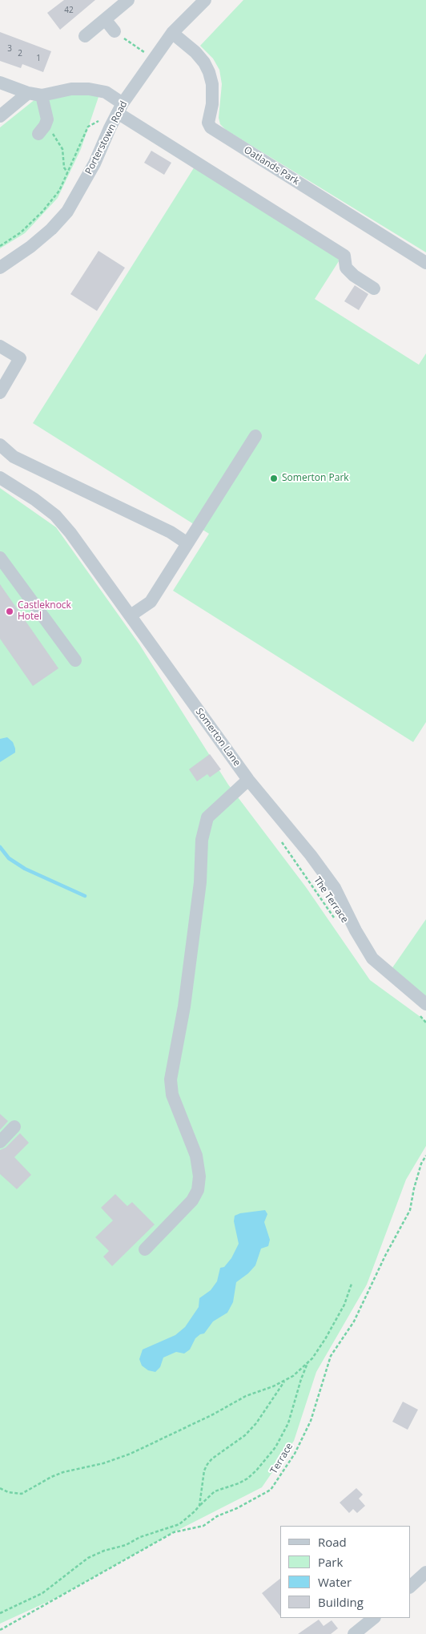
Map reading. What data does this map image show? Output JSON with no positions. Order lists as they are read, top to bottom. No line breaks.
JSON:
{"streets":{"street":["Porterstown Road","Oatlands Park","Somerton Lane"],"path":["The Terrace","Terrace"]},"crossings":[["Porterstown Road","Oatlands Park"]],"places":["Somerton Park","Castleknock Hotel"],"house_numbers":["42","3","2","1"],"legend":["Road","Park","Water","Building"]}
